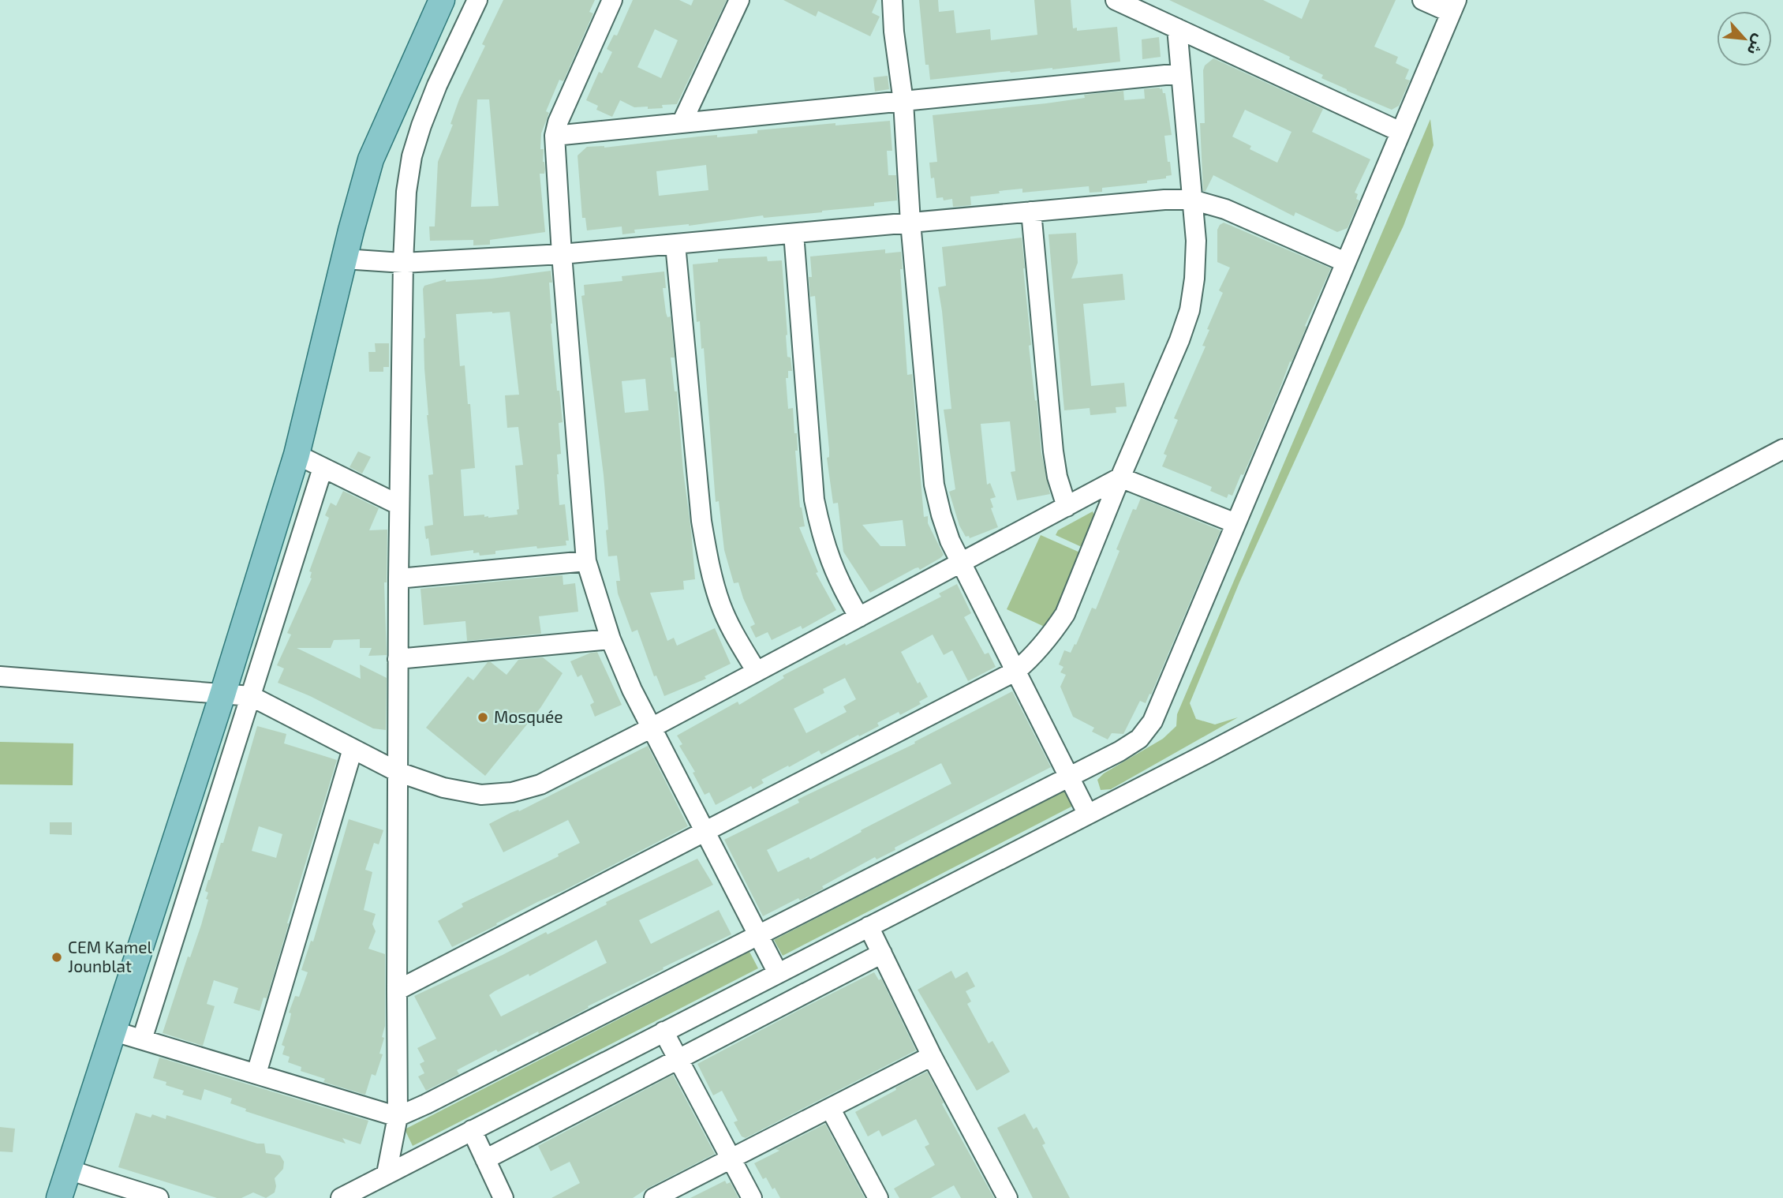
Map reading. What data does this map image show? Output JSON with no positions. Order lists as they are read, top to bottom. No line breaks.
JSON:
{"places":["Mosquée","CEM Kamel Jounblat"],"north":"bottom right"}
